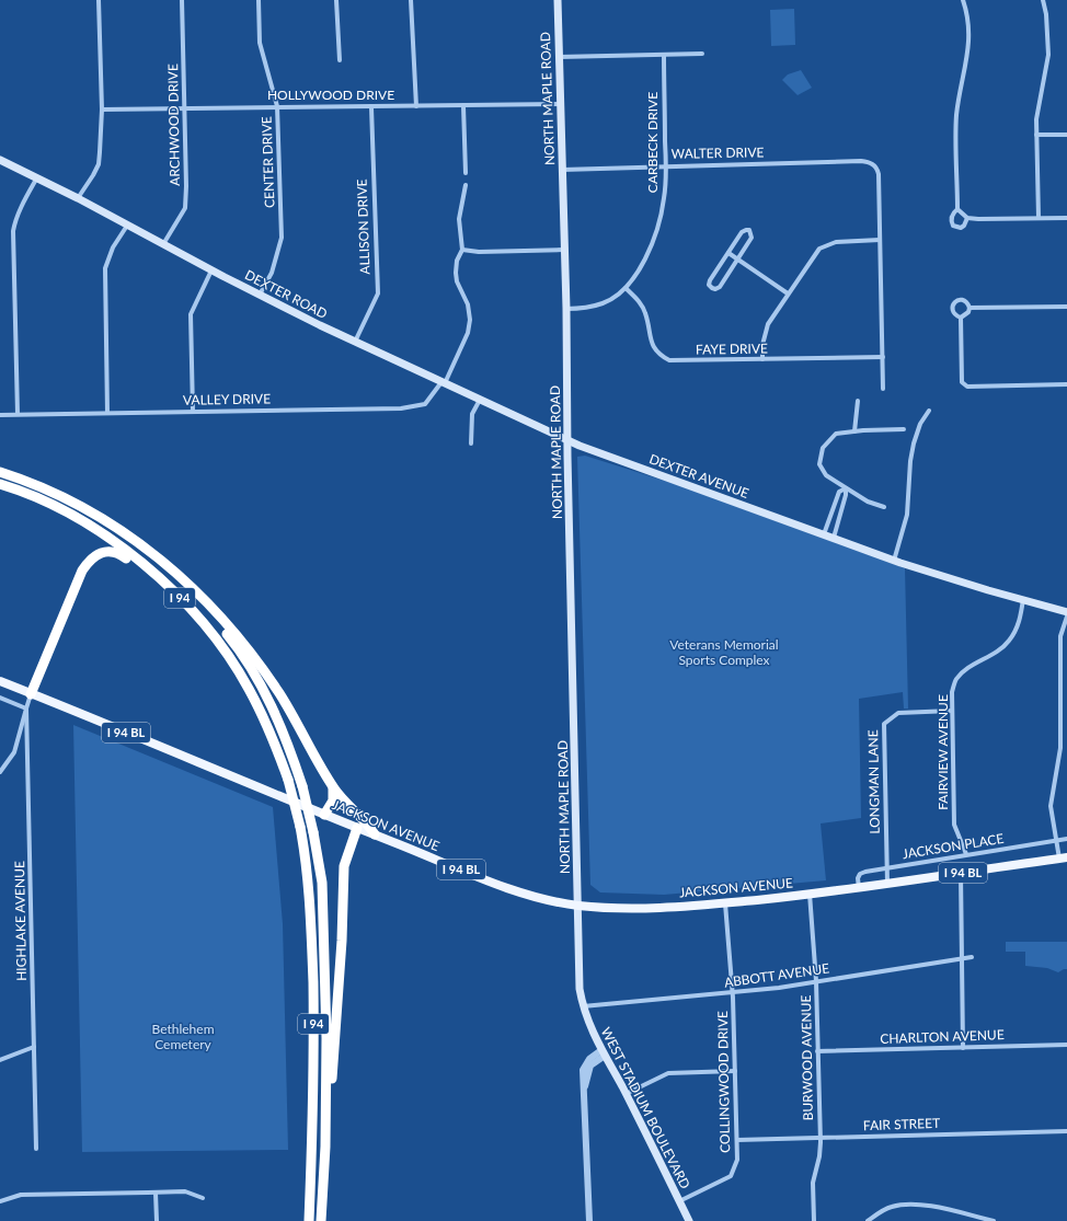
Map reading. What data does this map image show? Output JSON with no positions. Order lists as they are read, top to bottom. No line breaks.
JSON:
{"streets":{"highway":["I 94"],"main road":["NORTH MAPLE ROAD","DEXTER ROAD","DEXTER AVENUE","I 94 BL","JACKSON AVENUE","WEST STADIUM BOULEVARD"],"street":["HOLLYWOOD DRIVE","ARCHWOOD DRIVE","CARBECK DRIVE","WALTER DRIVE","CENTER DRIVE","ALLISON DRIVE","FAYE DRIVE","VALLEY DRIVE","FAIRVIEW AVENUE","LONGMAN LANE","JACKSON PLACE","HIGHLAKE AVENUE","ABBOTT AVENUE","CHARLTON AVENUE","BURWOOD AVENUE","COLLINGWOOD DRIVE","FAIR STREET"]},"crossings":[["HOLLYWOOD DRIVE","NORTH MAPLE ROAD"],["HOLLYWOOD DRIVE","ARCHWOOD DRIVE"],["HOLLYWOOD DRIVE","CENTER DRIVE"],["HOLLYWOOD DRIVE","ALLISON DRIVE"],["NORTH MAPLE ROAD","CARBECK DRIVE"],["NORTH MAPLE ROAD","WALTER DRIVE"],["NORTH MAPLE ROAD","DEXTER ROAD"],["NORTH MAPLE ROAD","DEXTER AVENUE"],["NORTH MAPLE ROAD","JACKSON AVENUE"],["NORTH MAPLE ROAD","ABBOTT AVENUE"],["NORTH MAPLE ROAD","WEST STADIUM BOULEVARD"],["ARCHWOOD DRIVE","DEXTER ROAD"],["CARBECK DRIVE","WALTER DRIVE"],["CARBECK DRIVE","FAYE DRIVE"],["CENTER DRIVE","DEXTER ROAD"],["ALLISON DRIVE","DEXTER ROAD"],["DEXTER ROAD","VALLEY DRIVE"],["DEXTER ROAD","DEXTER AVENUE"],["DEXTER AVENUE","FAIRVIEW AVENUE"],["FAIRVIEW AVENUE","LONGMAN LANE"],["FAIRVIEW AVENUE","JACKSON PLACE"],["LONGMAN LANE","JACKSON AVENUE"],["LONGMAN LANE","JACKSON PLACE"],["JACKSON AVENUE","JACKSON PLACE"],["JACKSON AVENUE","HIGHLAKE AVENUE"],["JACKSON AVENUE","BURWOOD AVENUE"],["JACKSON AVENUE","COLLINGWOOD DRIVE"],["ABBOTT AVENUE","BURWOOD AVENUE"],["ABBOTT AVENUE","COLLINGWOOD DRIVE"],["ABBOTT AVENUE","WEST STADIUM BOULEVARD"],["CHARLTON AVENUE","BURWOOD AVENUE"],["BURWOOD AVENUE","FAIR STREET"],["COLLINGWOOD DRIVE","WEST STADIUM BOULEVARD"],["COLLINGWOOD DRIVE","FAIR STREET"]],"parks":["Veterans Memorial Sports Complex","Bethlehem Cemetery"]}
